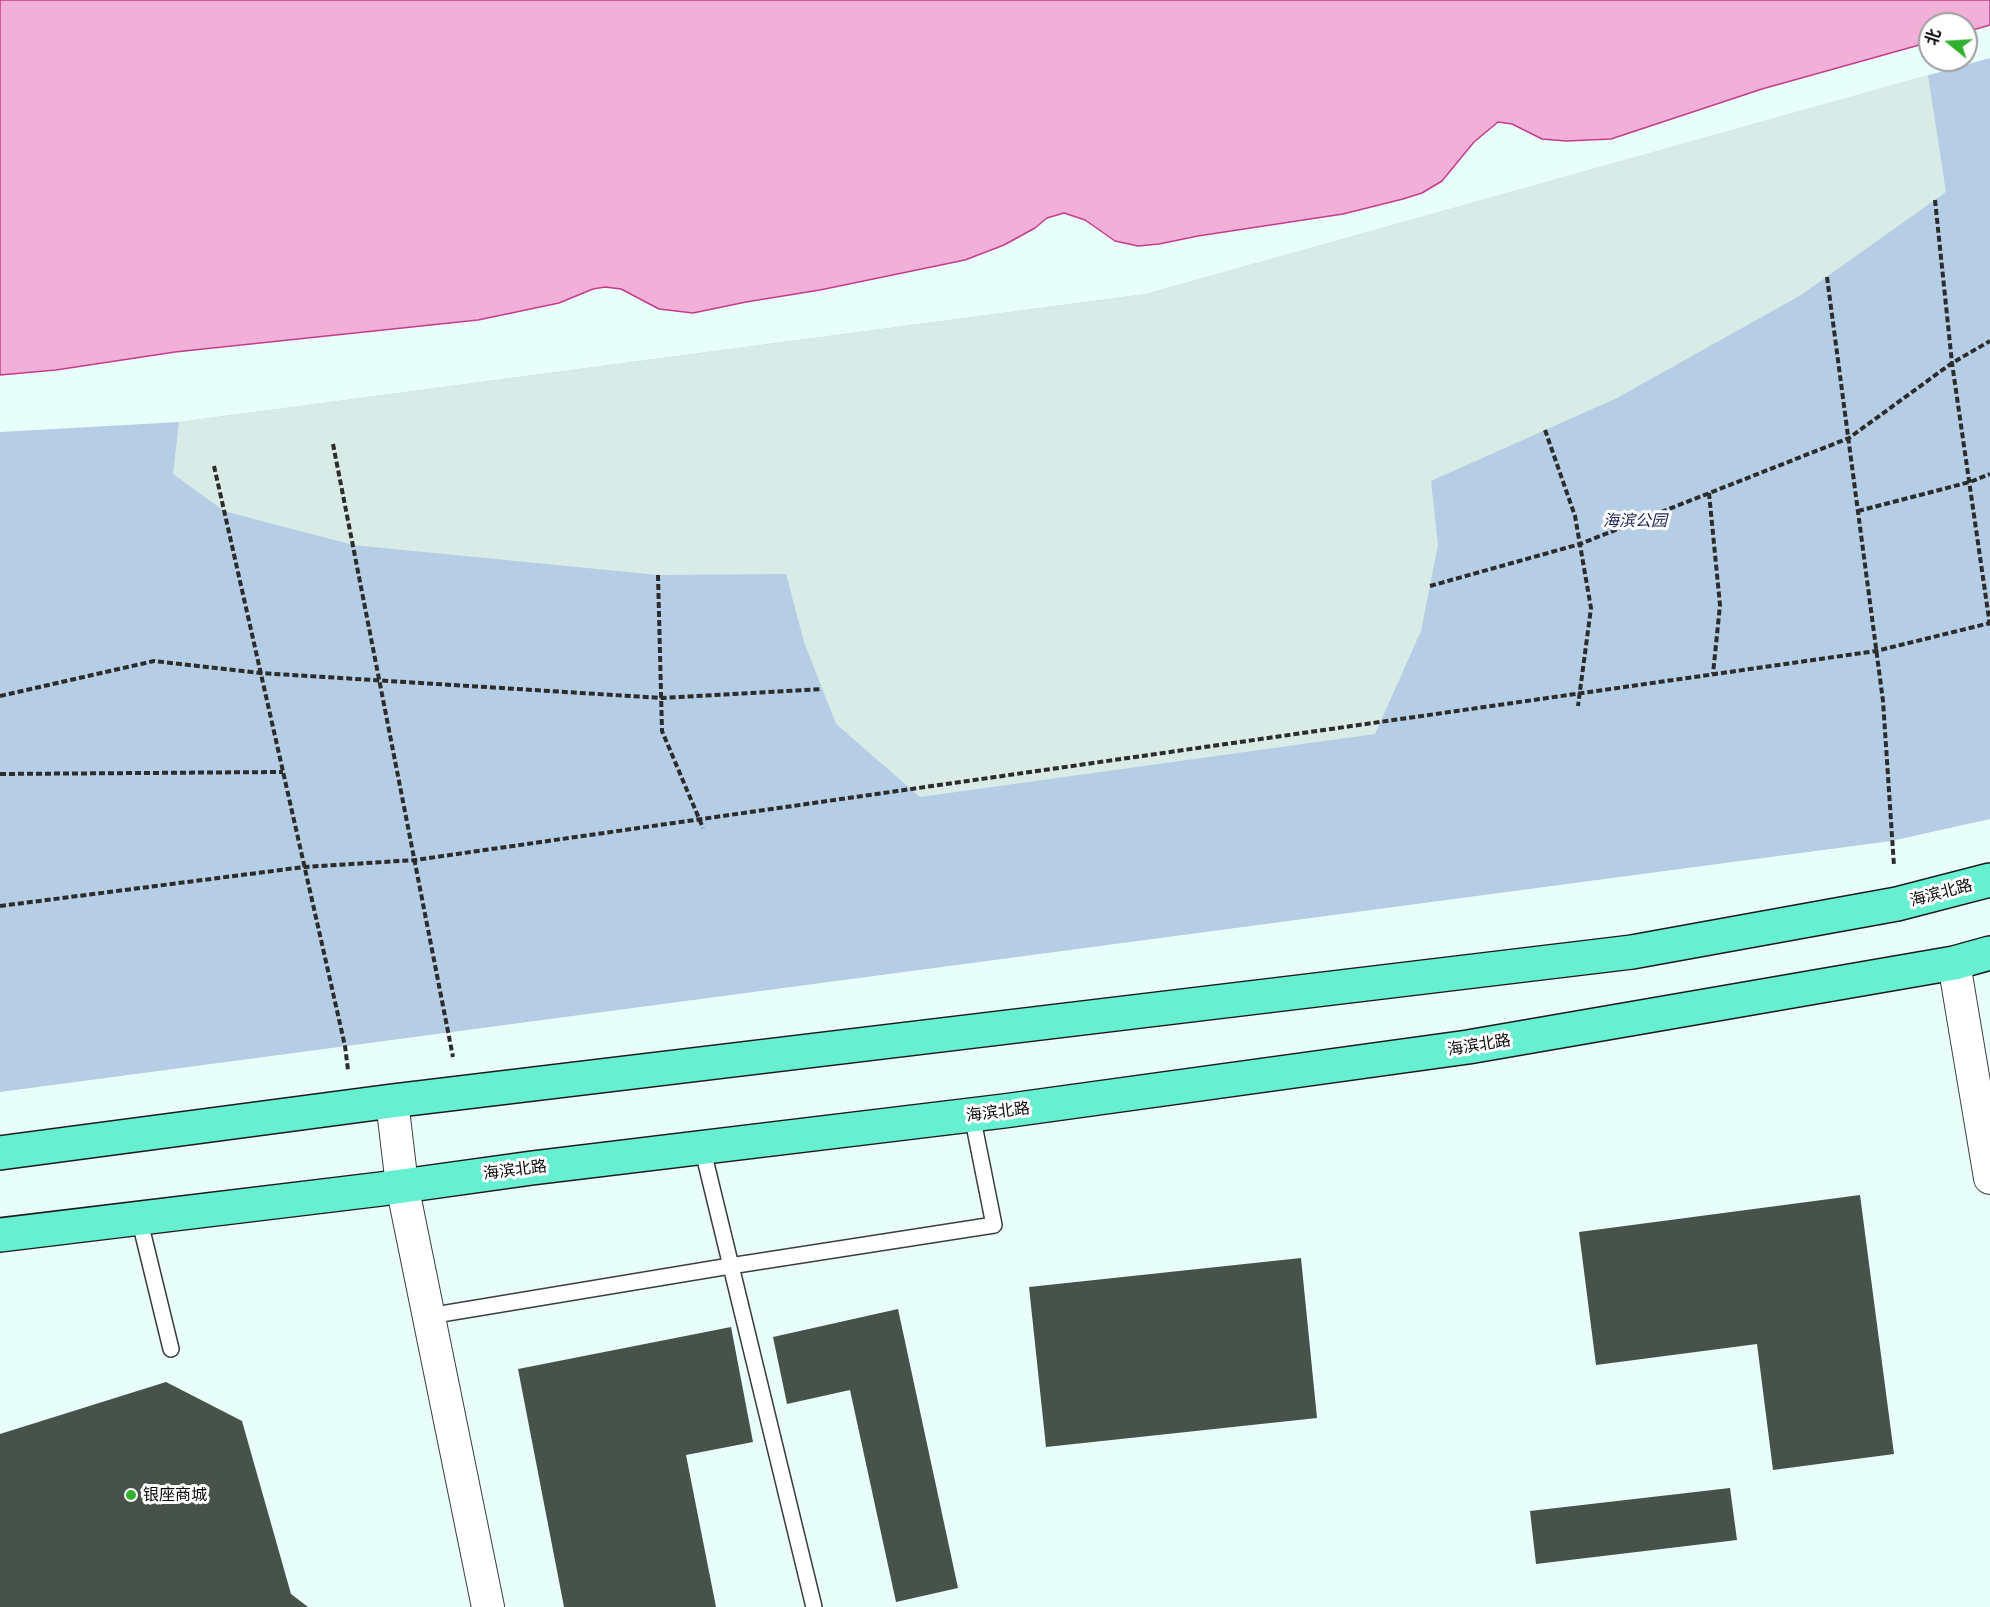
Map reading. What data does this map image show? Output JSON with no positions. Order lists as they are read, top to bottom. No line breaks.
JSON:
{"streets":{"main road":["海滨北路"]},"parks":["海滨公园"],"places":["银座商城"],"north":"left"}
